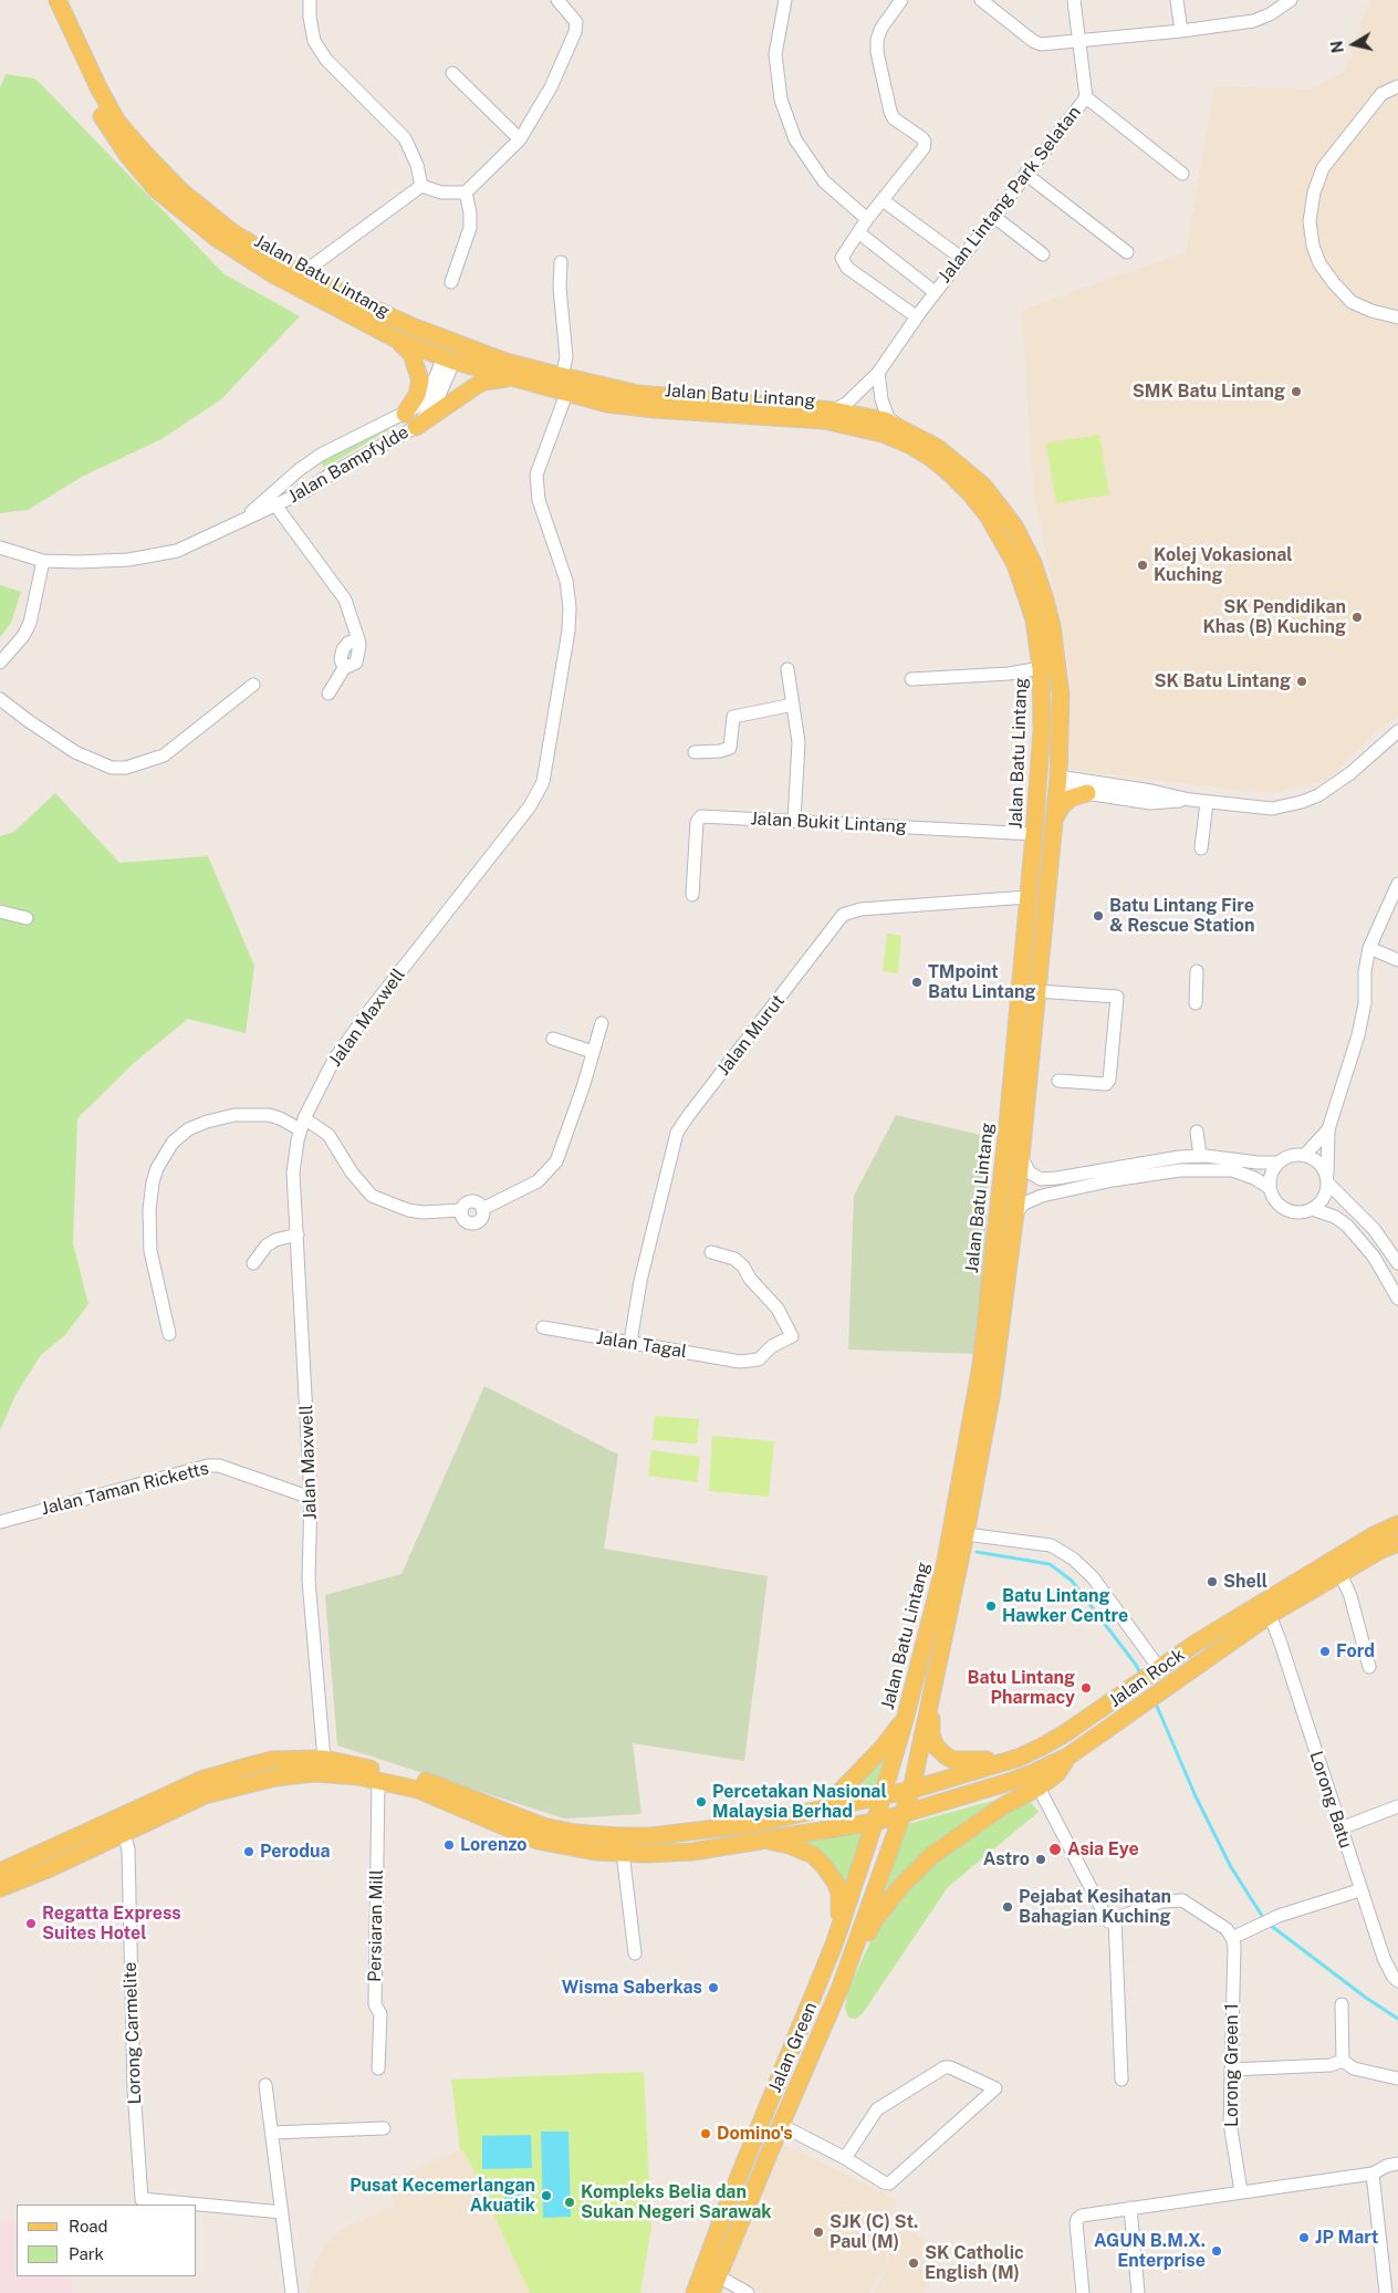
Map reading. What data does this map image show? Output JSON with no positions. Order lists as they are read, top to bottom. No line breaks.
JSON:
{"streets":{"main road":["Jalan Batu Lintang","Jalan Rock","Jalan Green"],"street":["Jalan Lintang Park Selatan","Jalan Bampfylde","Jalan Bukit Lintang","Jalan Maxwell","Jalan Murut","Jalan Tagal","Jalan Taman Ricketts","Lorong Batu","Persiaran Mill","Lorong Carmelite","Lorong Green 1"]},"crossings":[["Jalan Lintang Park Selatan","Jalan Batu Lintang"],["Jalan Batu Lintang","Jalan Bampfylde"],["Jalan Batu Lintang","Jalan Bukit Lintang"],["Jalan Batu Lintang","Jalan Maxwell"],["Jalan Batu Lintang","Jalan Murut"],["Jalan Batu Lintang","Jalan Rock"],["Jalan Batu Lintang","Jalan Green"],["Jalan Maxwell","Jalan Taman Ricketts"],["Jalan Maxwell","Jalan Rock"],["Jalan Murut","Jalan Tagal"],["Jalan Rock","Lorong Batu"],["Jalan Rock","Persiaran Mill"],["Jalan Rock","Lorong Carmelite"],["Jalan Rock","Jalan Green"]],"places":["SMK Batu Lintang","Kolej Vokasional Kuching","SK Pendidikan Khas (B) Kuching","SK Batu Lintang","Batu Lintang Fire & Rescue Station","TMpoint Batu Lintang","Shell","Batu Lintang Hawker Centre","Ford","Batu Lintang Pharmacy","Percetakan Nasional Malaysia Berhad","Lorenzo","Asia Eye","Perodua","Astro","Pejabat Kesihatan Bahagian Kuching","Regatta Express Suites Hotel","Wisma Saberkas","Domino's","Pusat Kecemerlangan Akuatik","Kompleks Belia dan Sukan Negeri Sarawak","SJK (C) St. Paul (M)","JP Mart","AGUN B.M.X. Enterprise","SK Catholic English (M)"],"legend":["Road","Park"],"north":"left"}
